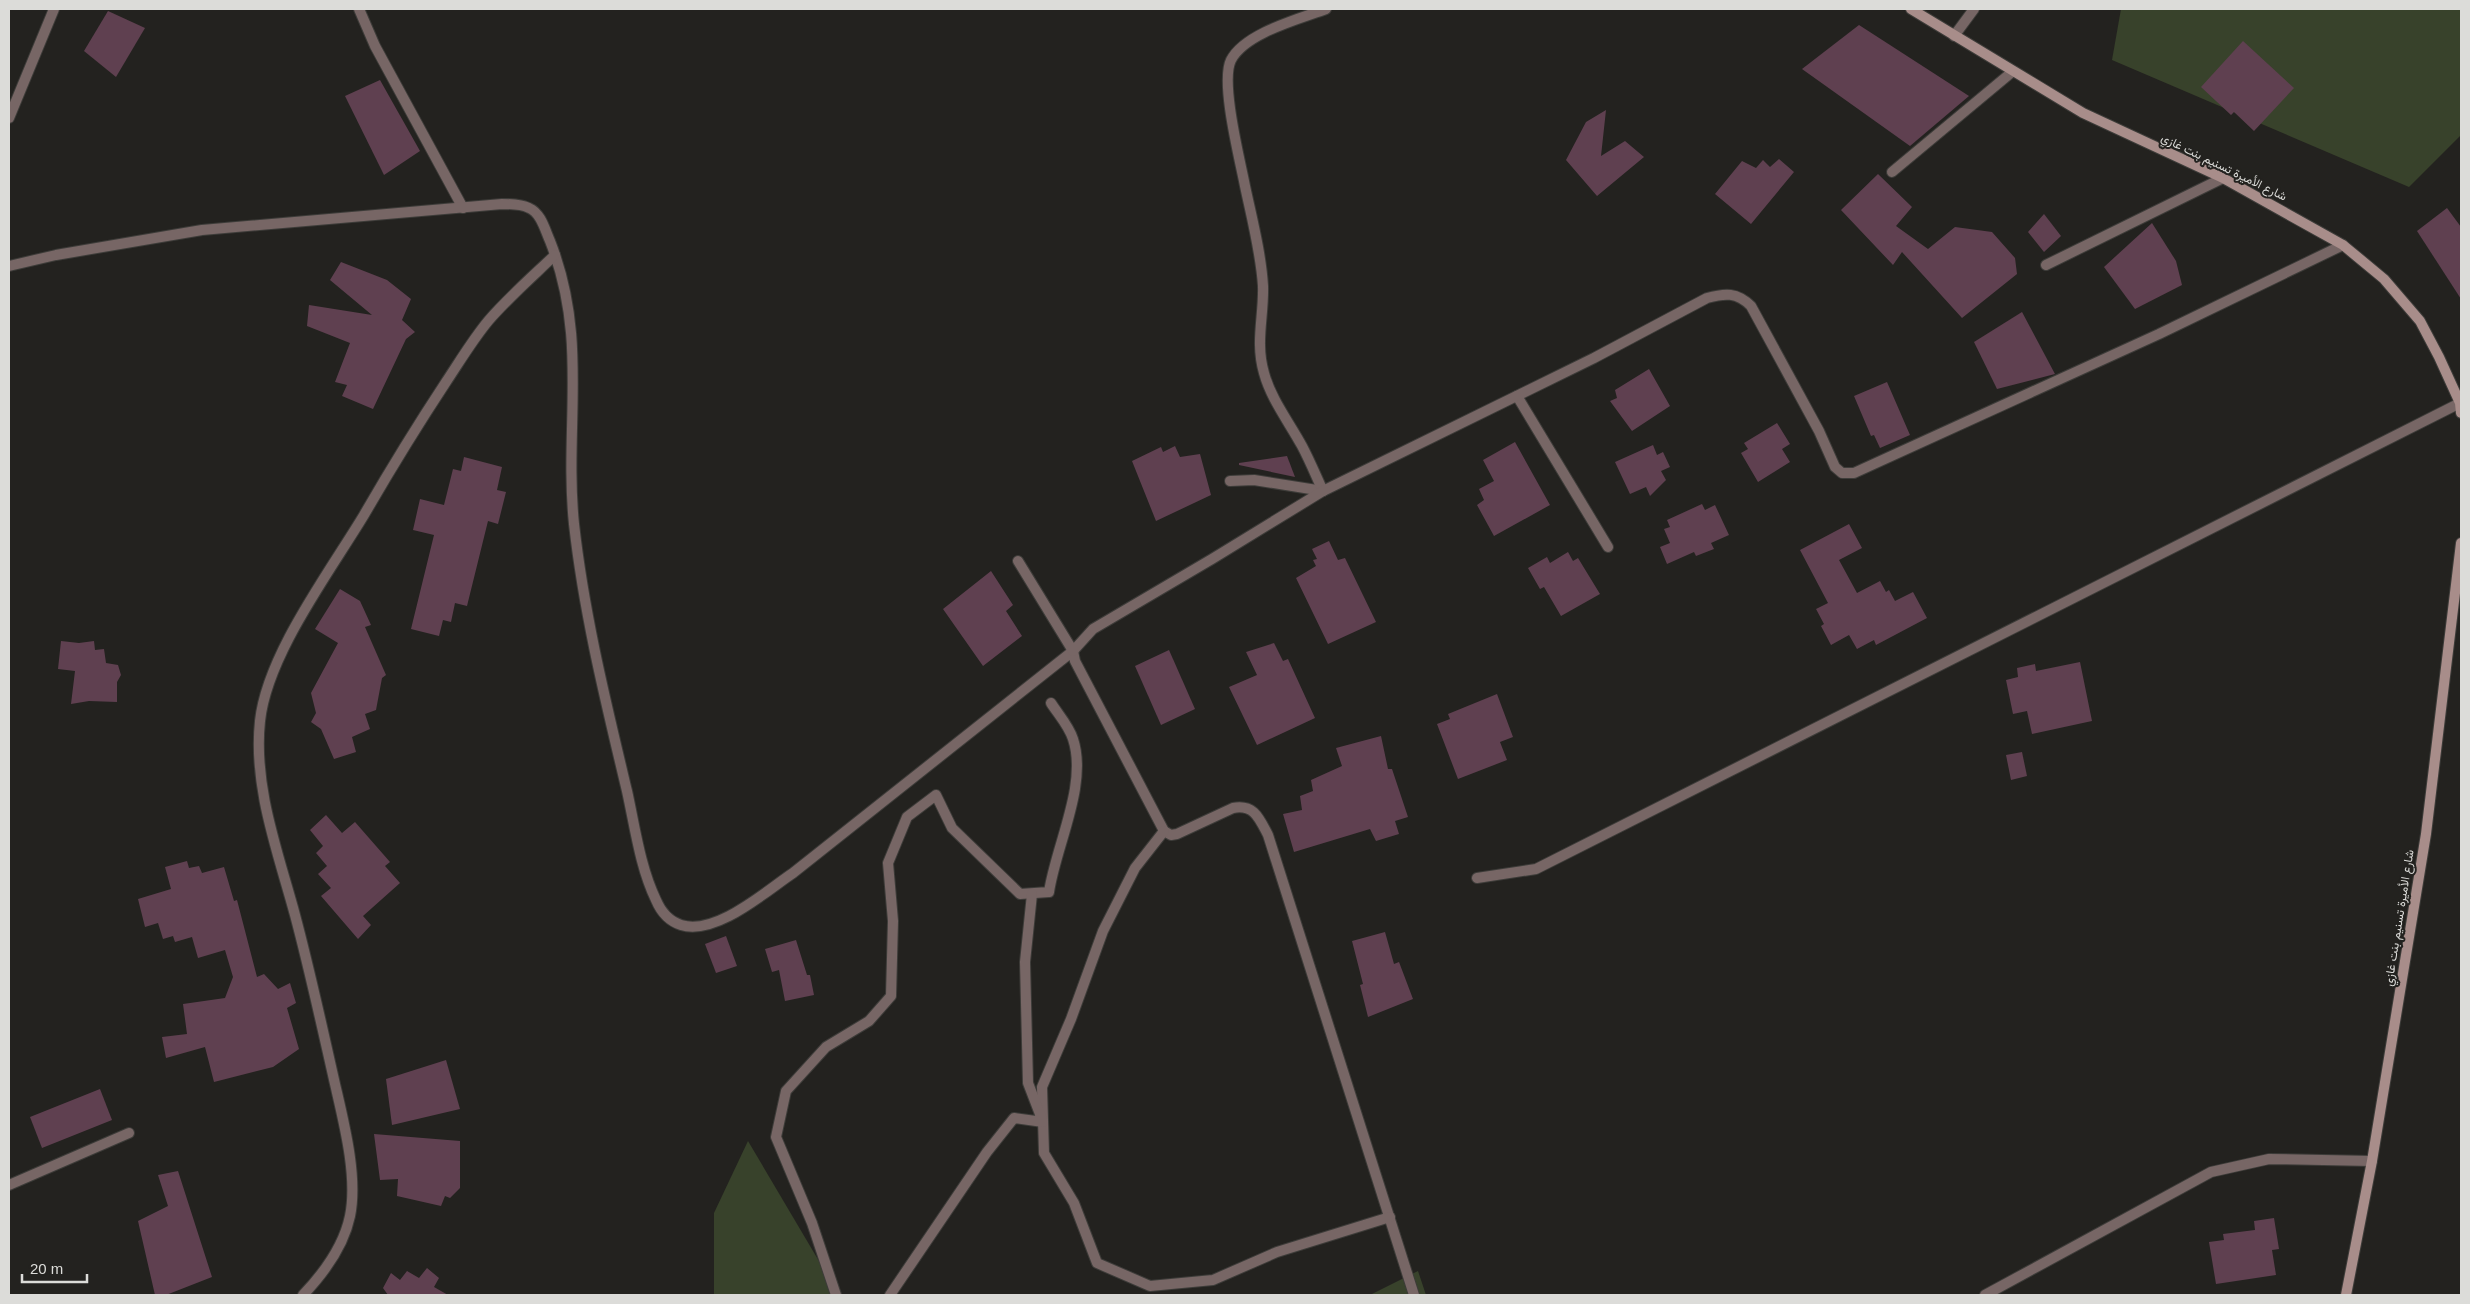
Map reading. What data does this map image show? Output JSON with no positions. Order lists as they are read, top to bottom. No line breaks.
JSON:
{"streets":{"main road":["شارع الأميرة تسنيم بنت غازي"]},"scale_bar":"20 m"}
